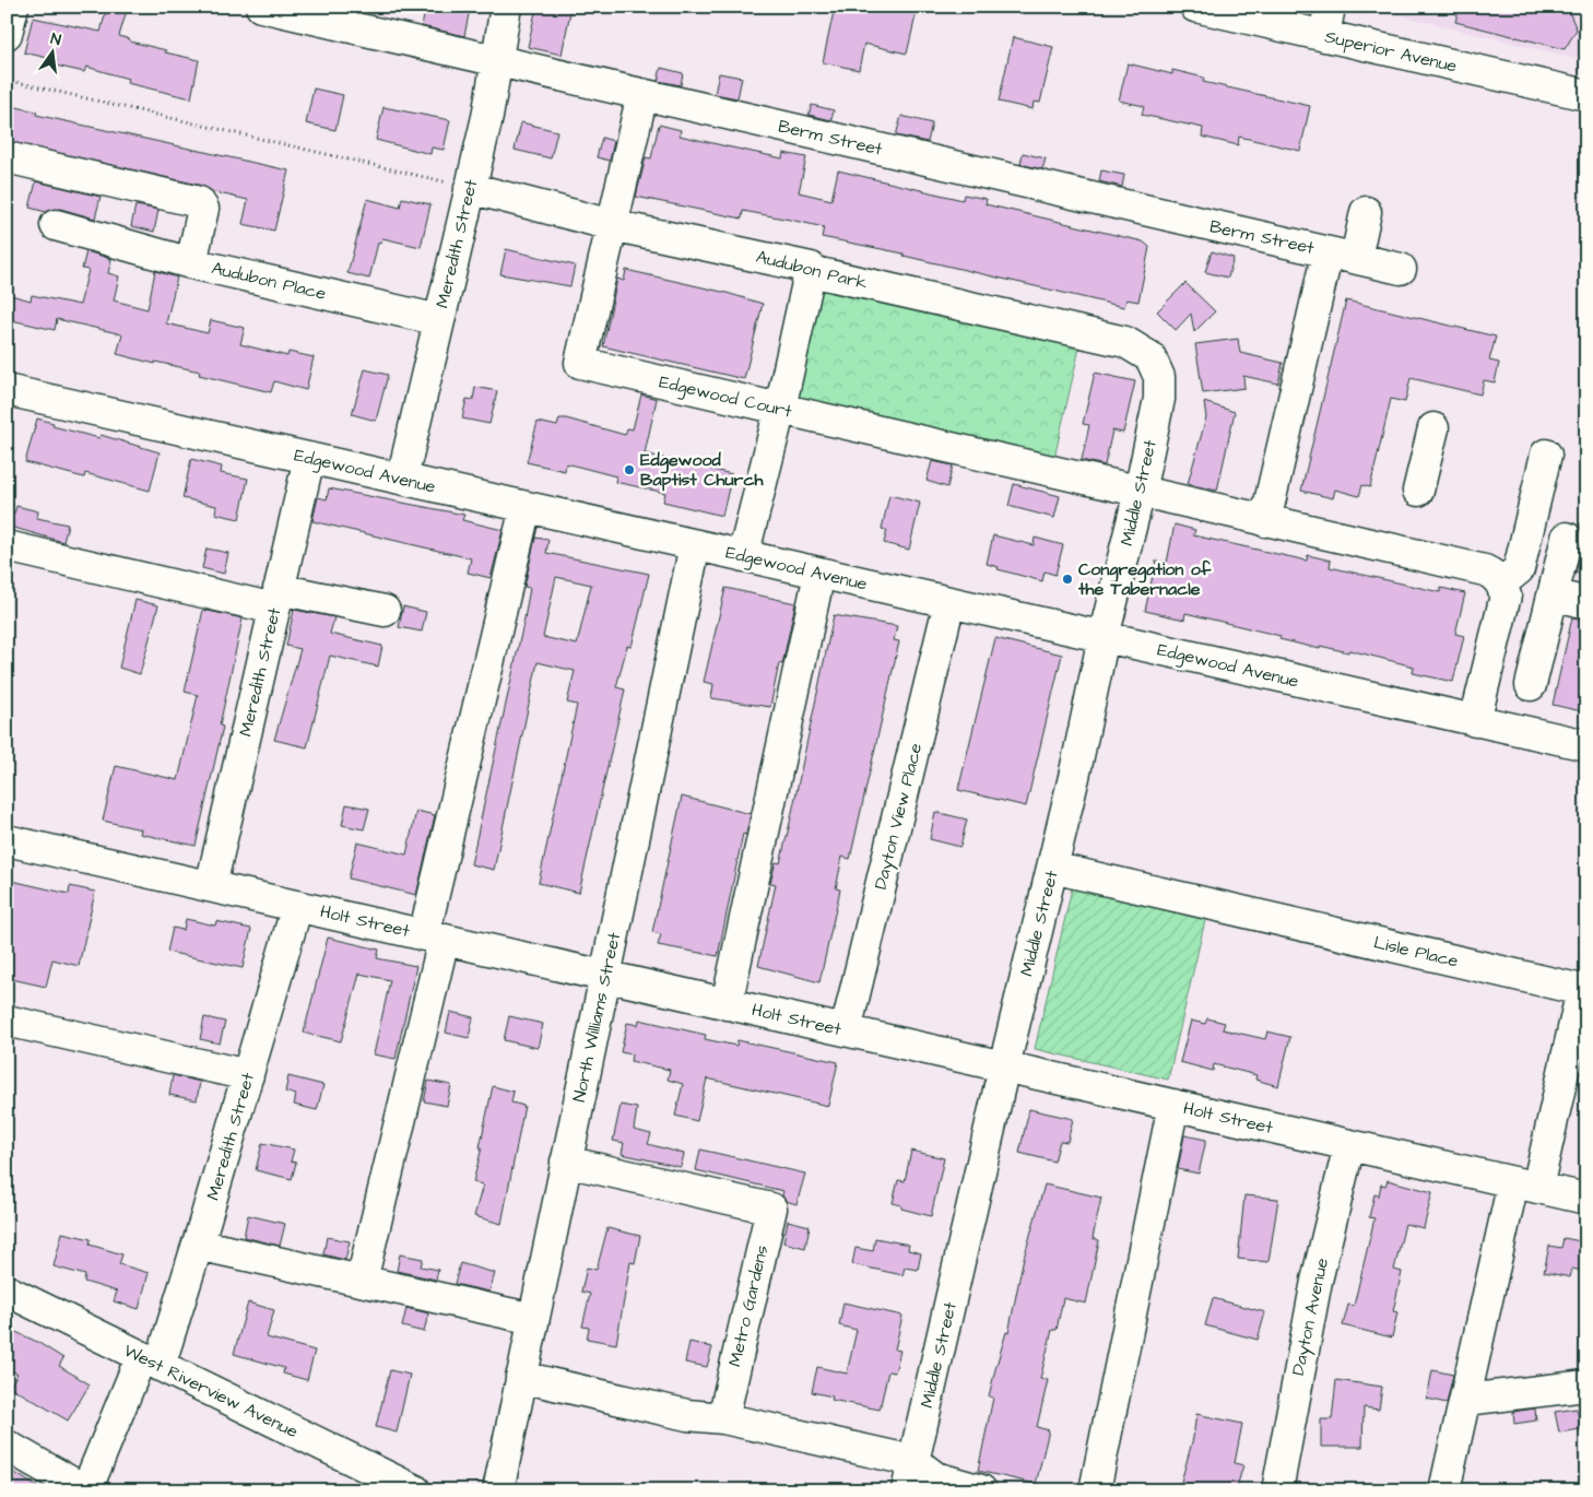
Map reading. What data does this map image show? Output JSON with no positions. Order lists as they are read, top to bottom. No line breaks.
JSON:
{"streets":{"street":["Superior Avenue","Berm Street","Meredith Street","Audubon Park","Audubon Place","Edgewood Court","Edgewood Avenue","Middle Street","Dayton View Place","Holt Street","Lisle Place","North Williams Street","Metro Gardens","Dayton Avenue","West Riverview Avenue"]},"crossings":[["Berm Street","Meredith Street"],["Berm Street","Edgewood Court"],["Meredith Street","Audubon Park"],["Meredith Street","Audubon Place"],["Meredith Street","Edgewood Avenue"],["Meredith Street","Holt Street"],["Meredith Street","West Riverview Avenue"],["Audubon Park","Edgewood Court"],["Audubon Park","Middle Street"],["Edgewood Court","Middle Street"],["Edgewood Avenue","Middle Street"],["Edgewood Avenue","Dayton View Place"],["Edgewood Avenue","North Williams Street"],["Middle Street","Holt Street"],["Middle Street","Lisle Place"],["Dayton View Place","Holt Street"],["Holt Street","Lisle Place"],["Holt Street","North Williams Street"],["Holt Street","Dayton Avenue"],["North Williams Street","Metro Gardens"]],"places":["Edgewood Baptist Church","Congregation of the Tabernacle"],"north":"top"}
